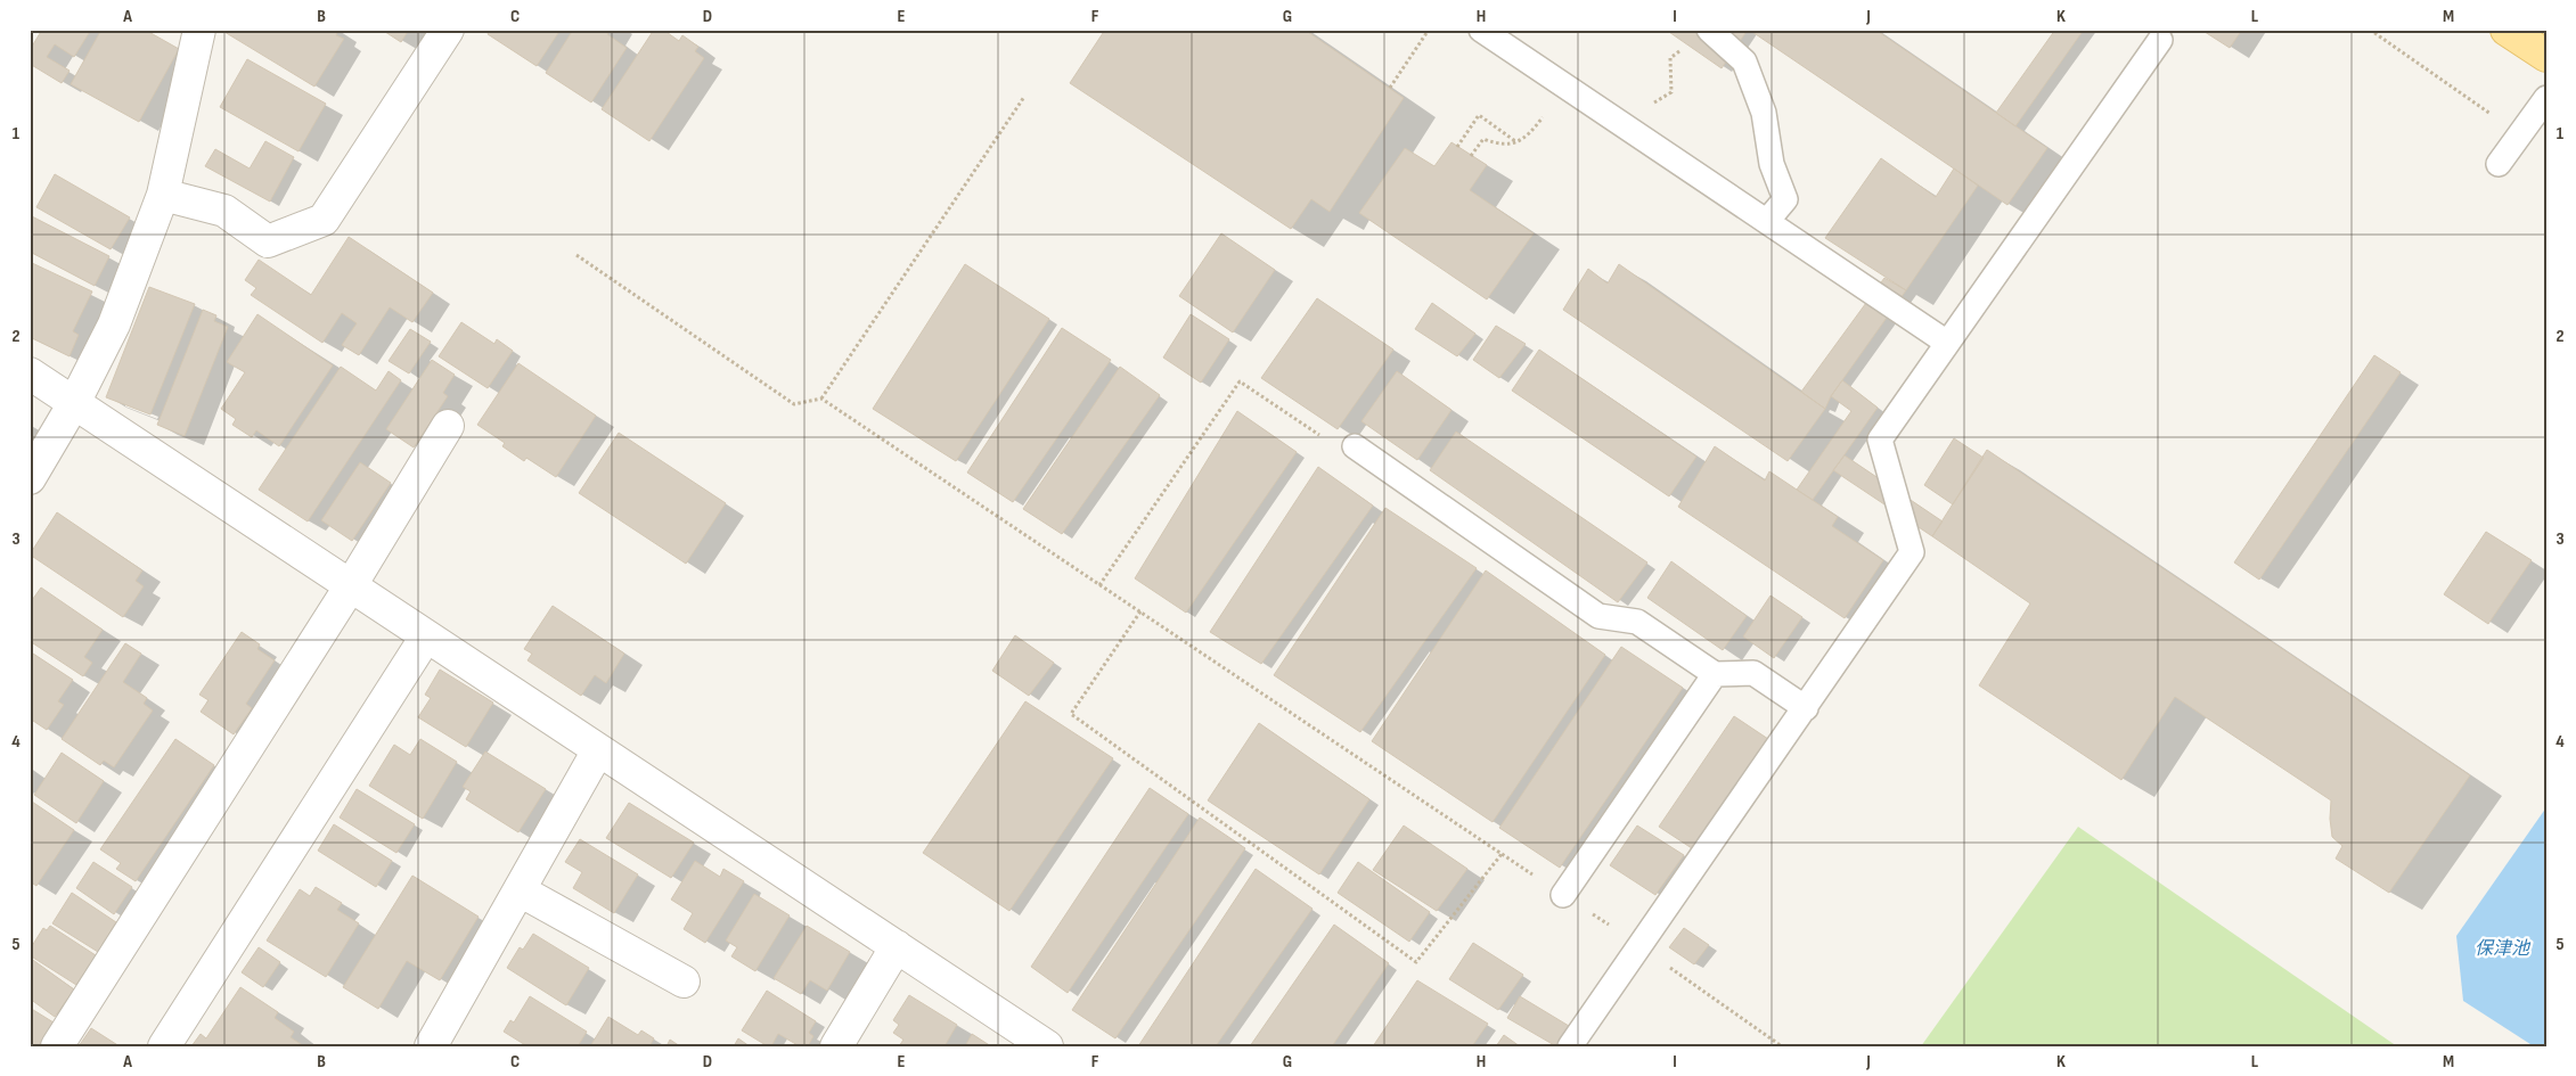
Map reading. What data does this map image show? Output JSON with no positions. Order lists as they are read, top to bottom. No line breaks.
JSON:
{"water":["保津池"],"grid":{"columns":["A","B","C","D","E","F","G","H","I","J","K","L","M"],"rows":["1","2","3","4","5"]}}
